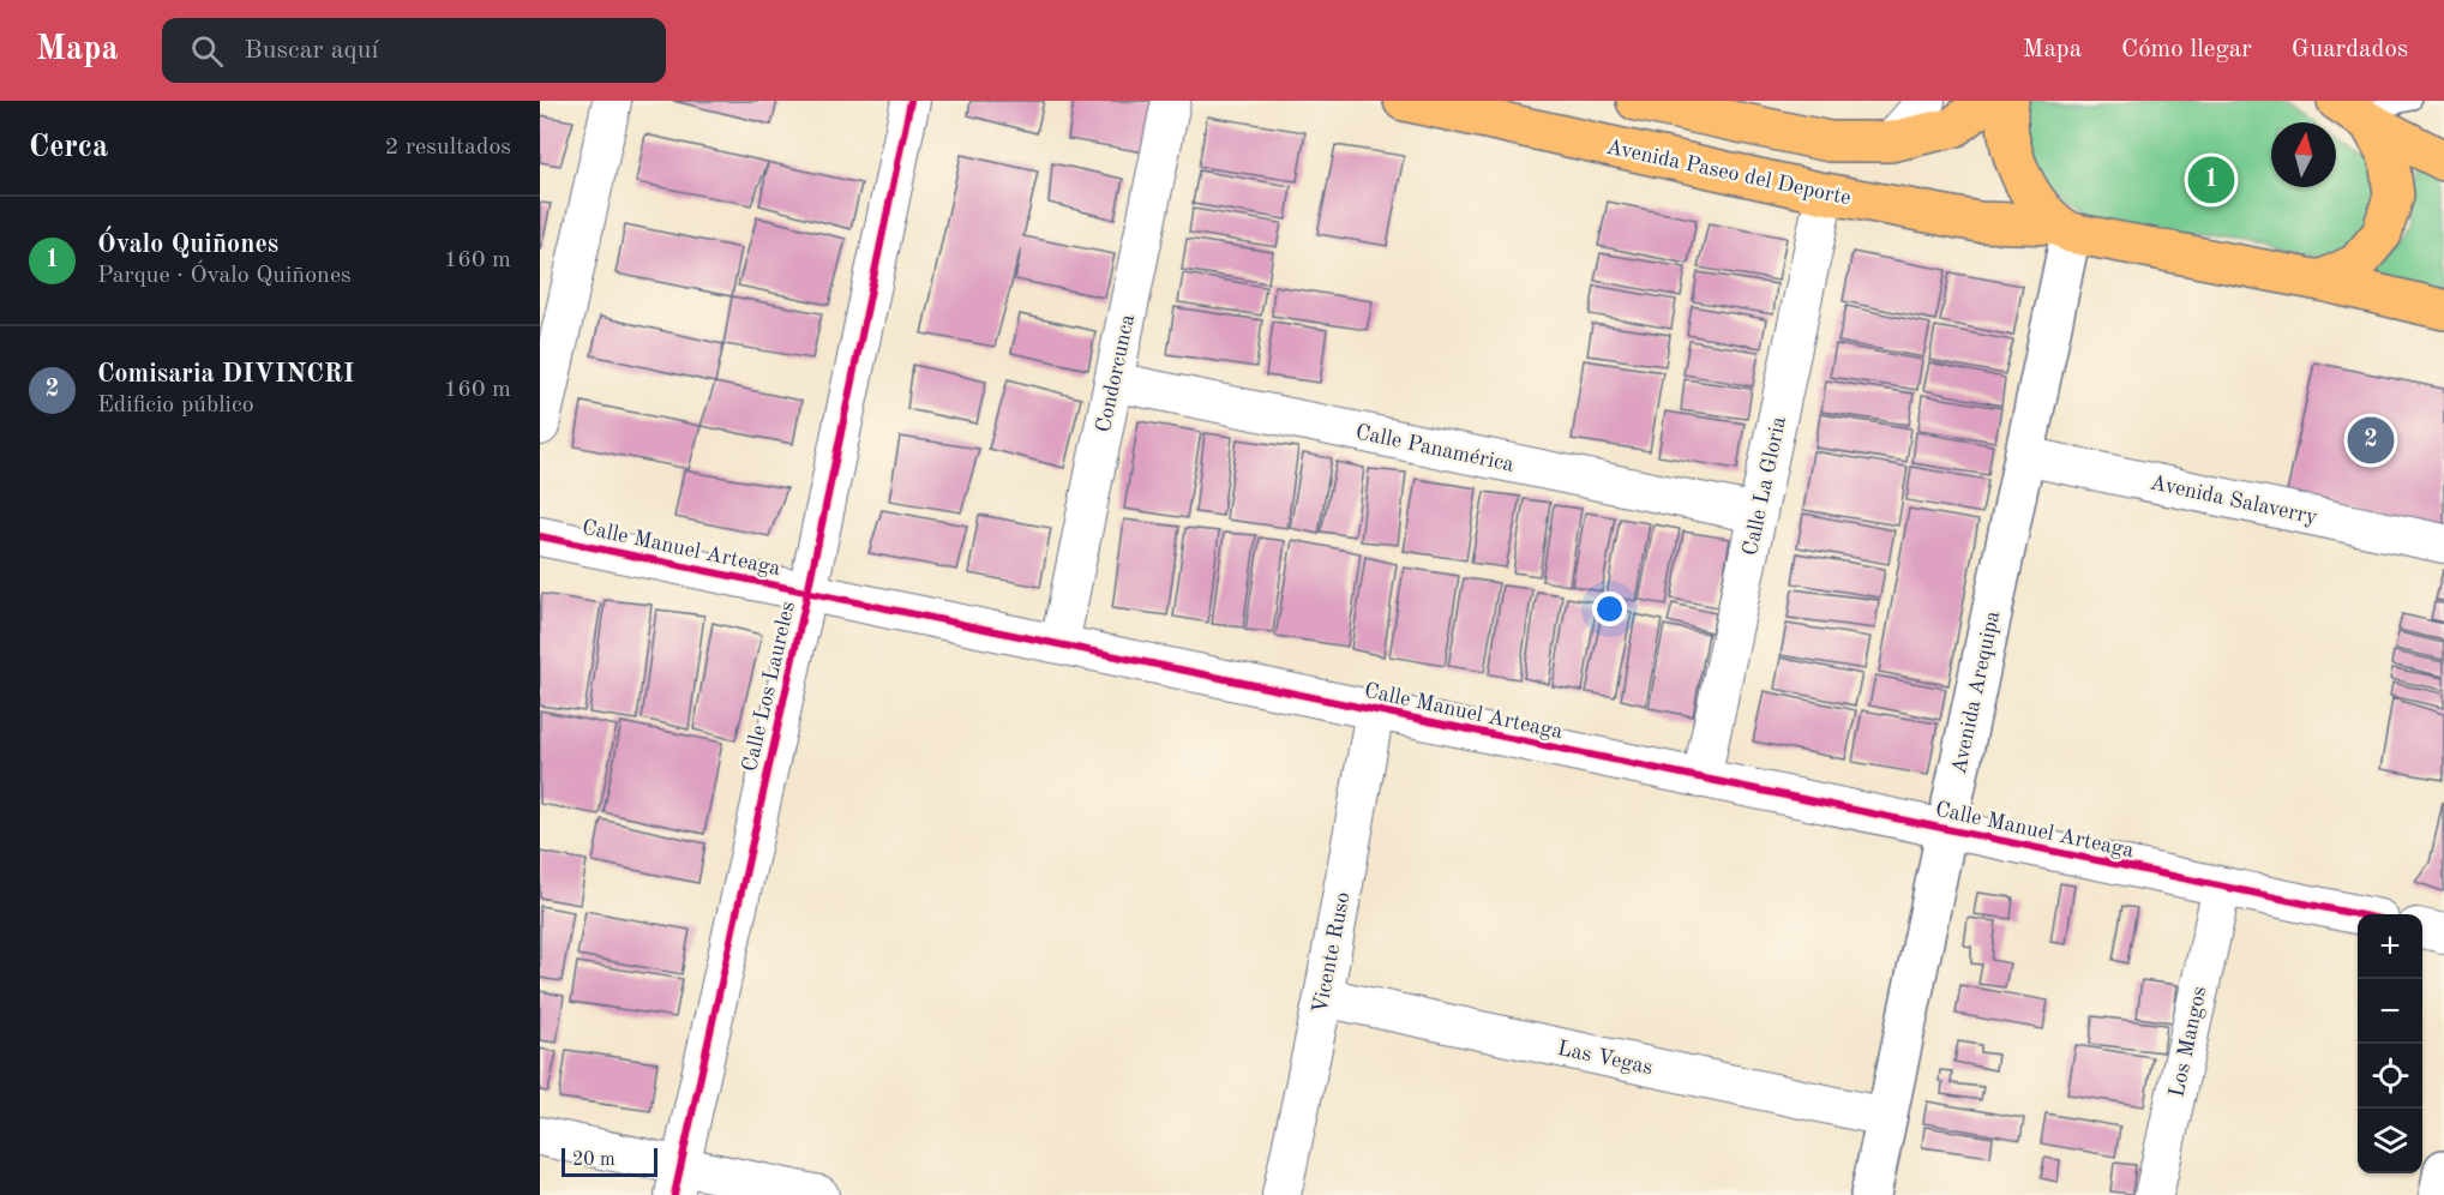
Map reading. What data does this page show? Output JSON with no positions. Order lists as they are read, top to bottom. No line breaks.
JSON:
{"streets":{"main road":["Avenida Paseo del Deporte"],"street":["Condorcunca","Calle Panamérica","Calle La Gloria","Avenida Salaverry","Calle Manuel Arteaga","Calle Los Laureles","Avenida Arequipa","Vicente Ruso","Los Mangos","Las Vegas"]},"crossings":[["Avenida Paseo del Deporte","Calle La Gloria"],["Avenida Paseo del Deporte","Avenida Arequipa"],["Condorcunca","Calle Panamérica"],["Condorcunca","Calle Manuel Arteaga"],["Calle Panamérica","Calle La Gloria"],["Calle La Gloria","Calle Manuel Arteaga"],["Avenida Salaverry","Avenida Arequipa"],["Calle Manuel Arteaga","Calle Los Laureles"],["Calle Manuel Arteaga","Avenida Arequipa"],["Calle Manuel Arteaga","Vicente Ruso"],["Calle Manuel Arteaga","Los Mangos"],["Avenida Arequipa","Las Vegas"],["Vicente Ruso","Las Vegas"]],"scale_bar":"20 m","north":"top","page":{"header":"Mapa","search":"Buscar aquí","nav":["Mapa","Cómo llegar","Guardados"],"heading":["Cerca","2 resultados"],"pins":["1","2"],"list":[{"mark":"1","name":"Óvalo Quiñones","note":"Parque · Óvalo Quiñones","value":"160 m"},{"mark":"2","name":"Comisaria DIVINCRI","note":"Edificio público","value":"160 m"}],"map_buttons":["+","−"],"scale":"20 m"}}
